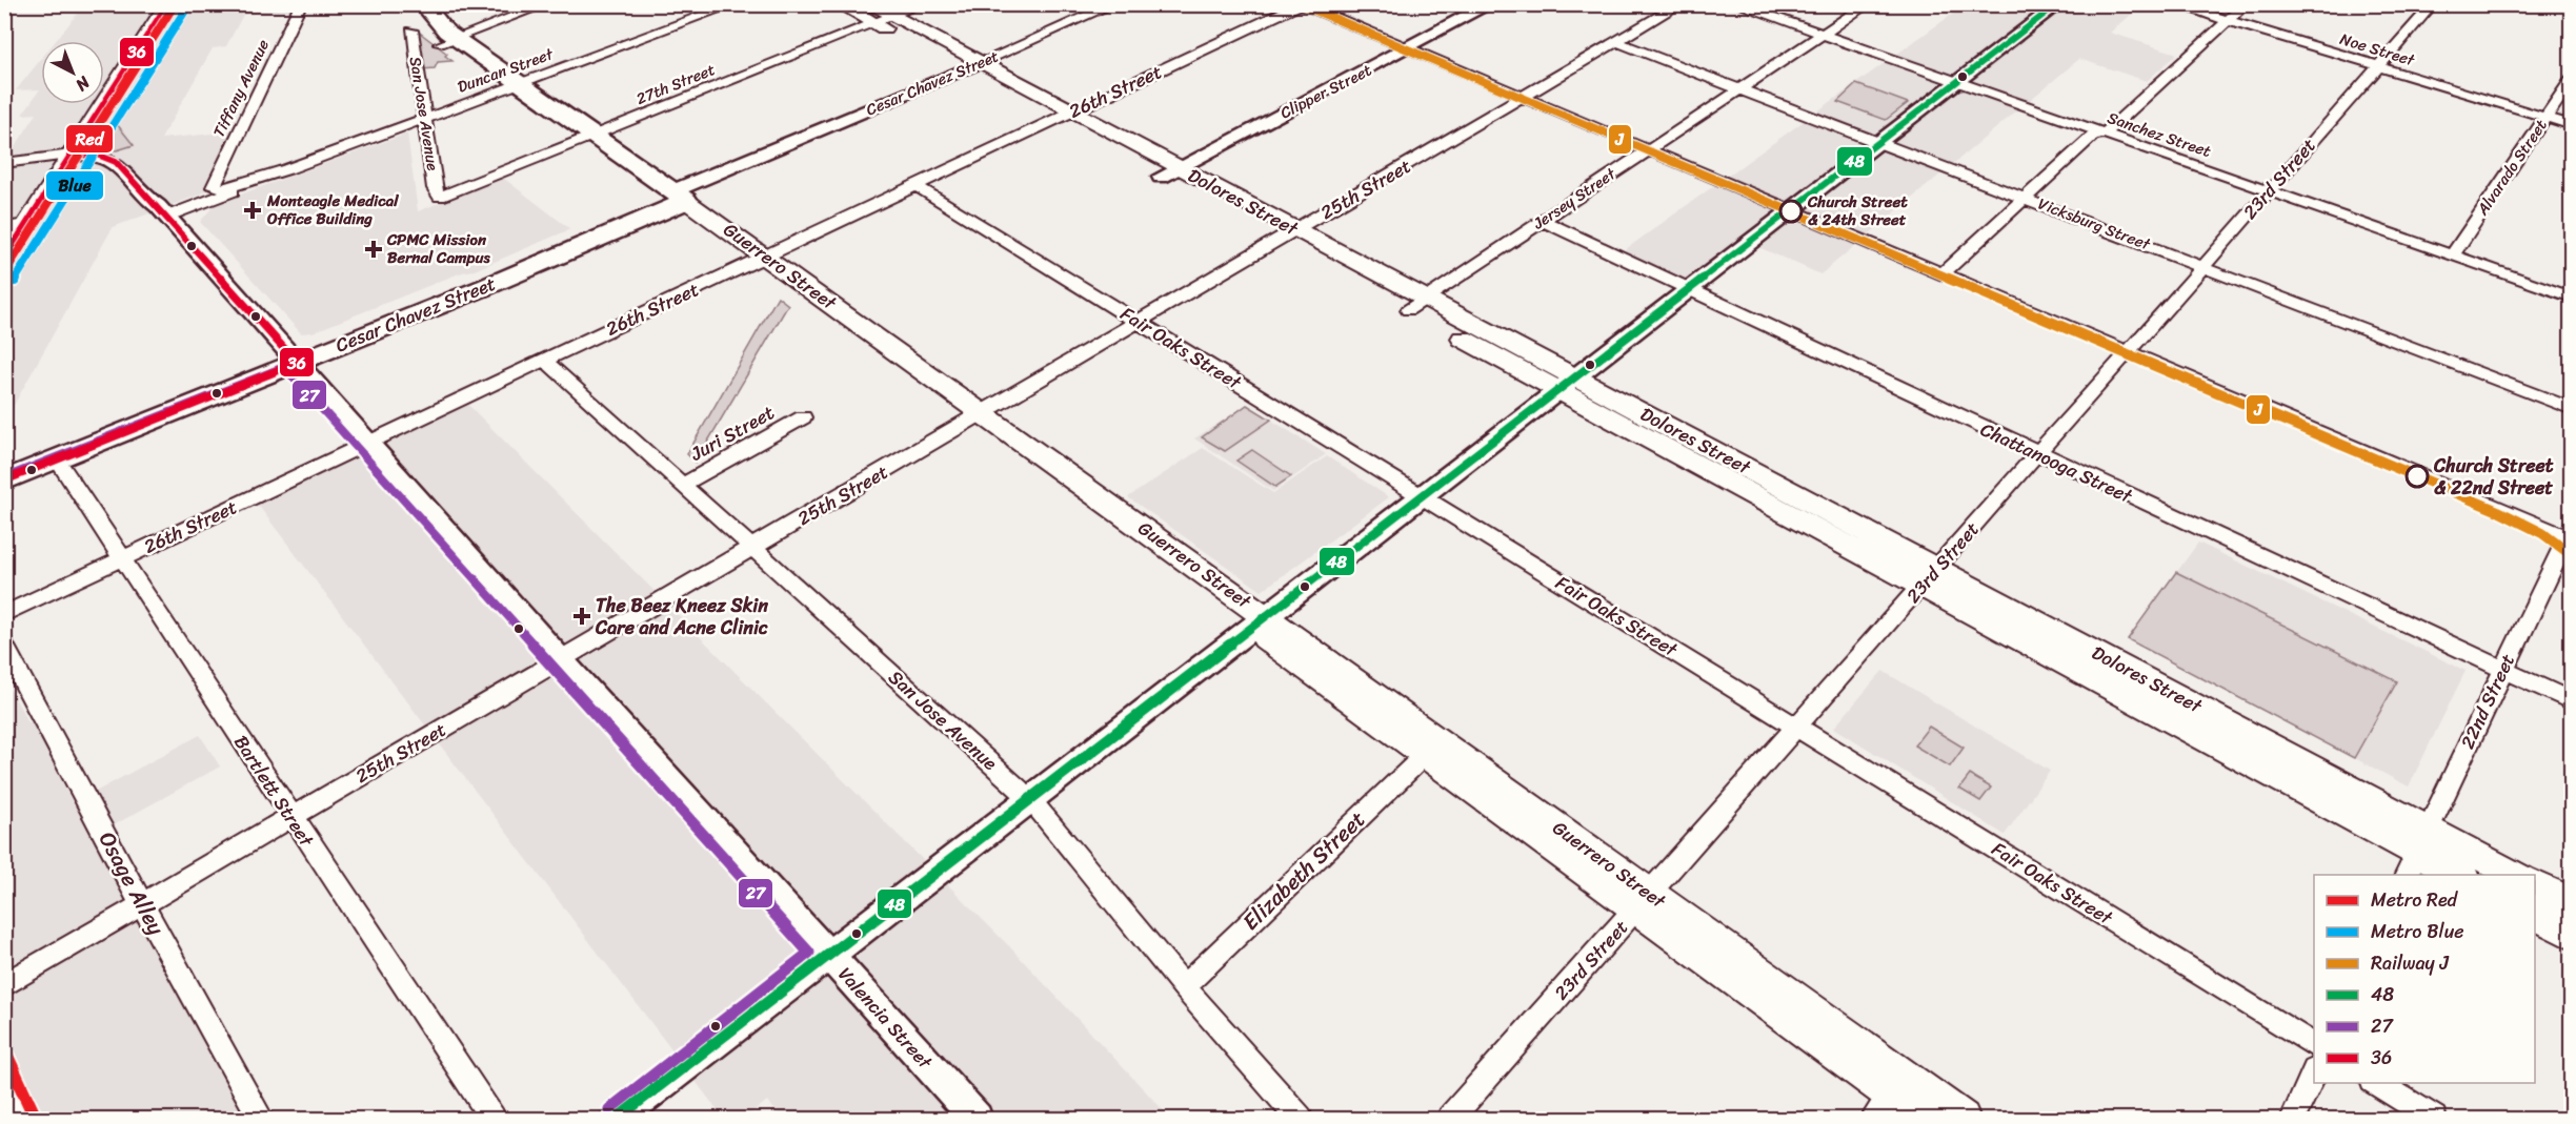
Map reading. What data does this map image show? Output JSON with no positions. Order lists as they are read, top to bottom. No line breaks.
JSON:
{"streets":{"main road":["Cesar Chavez Street","San Jose Avenue","Dolores Street","Guerrero Street"],"street":["Noe Street","Duncan Street","27th Street","Tiffany Avenue","26th Street","Clipper Street","Sanchez Street","Alvarado Street","23rd Street","25th Street","Jersey Street","Vicksburg Street","Fair Oaks Street","Juri Street","Chattanooga Street","22nd Street","Bartlett Street","Elizabeth Street","Osage Alley","Valencia Street"]},"crossings":[["Noe Street","Alvarado Street"],["Noe Street","23rd Street"],["Duncan Street","Tiffany Avenue"],["Duncan Street","San Jose Avenue"],["Duncan Street","Guerrero Street"],["Duncan Street","Valencia Street"],["Cesar Chavez Street","Dolores Street"],["Cesar Chavez Street","Guerrero Street"],["Cesar Chavez Street","Bartlett Street"],["Cesar Chavez Street","Valencia Street"],["27th Street","San Jose Avenue"],["27th Street","Dolores Street"],["27th Street","Guerrero Street"],["26th Street","San Jose Avenue"],["26th Street","Dolores Street"],["26th Street","Guerrero Street"],["26th Street","Fair Oaks Street"],["26th Street","Bartlett Street"],["26th Street","Valencia Street"],["Clipper Street","Dolores Street"],["San Jose Avenue","25th Street"],["San Jose Avenue","Guerrero Street"],["San Jose Avenue","Juri Street"],["San Jose Avenue","Elizabeth Street"],["Sanchez Street","Alvarado Street"],["Sanchez Street","23rd Street"],["Sanchez Street","Jersey Street"],["23rd Street","Dolores Street"],["23rd Street","Vicksburg Street"],["23rd Street","Guerrero Street"],["23rd Street","Fair Oaks Street"],["23rd Street","Chattanooga Street"],["25th Street","Dolores Street"],["25th Street","Vicksburg Street"],["25th Street","Guerrero Street"],["25th Street","Fair Oaks Street"],["25th Street","Bartlett Street"],["25th Street","Osage Alley"],["25th Street","Valencia Street"],["Jersey Street","Dolores Street"],["Jersey Street","Vicksburg Street"],["Jersey Street","Chattanooga Street"],["Dolores Street","22nd Street"],["Guerrero Street","Elizabeth Street"],["Chattanooga Street","22nd Street"]],"places":{"health":["Monteagle Medical Office Building","CPMC Mission Bernal Campus","The Beez Kneez Skin Care and Acne Clinic"],"other":["Church Street & 24th Street","Church Street & 22nd Street"]},"lines":["metro line Red","rail line J","transit line 48","transit line 36","metro line Blue","transit line 27"],"legend":["Metro Red","Metro Blue","Railway J","48","27","36"],"north":"bottom right"}
